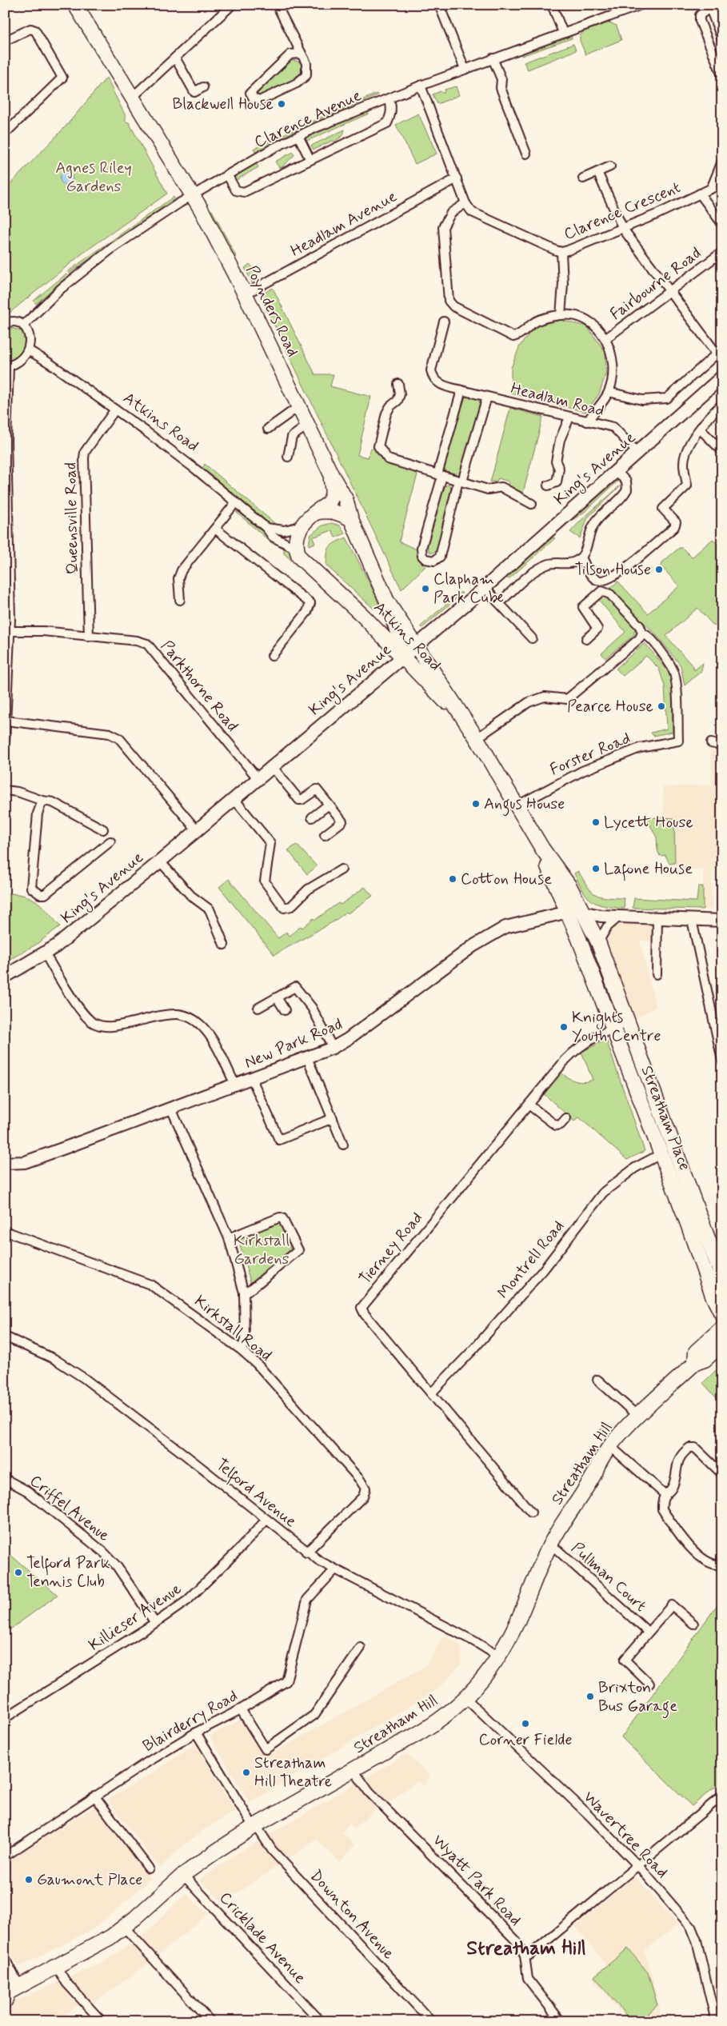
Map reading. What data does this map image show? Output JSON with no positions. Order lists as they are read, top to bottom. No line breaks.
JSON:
{"streets":{"highway":["Poynders Road","Atkins Road","Streatham Place","Streatham Hill"],"main road":["King's Avenue"],"street":["Clarence Avenue","Clarence Crescent","Headlam Avenue","Fairbourne Road","Headlam Road","Queensville Road","Parkthorne Road","Forster Road","New Park Road","Tierney Road","Montrell Road","Kirkstall Road","Telford Avenue","Criffel Avenue","Pullman Court","Killieser Avenue","Blairderry Road","Wavertree Road","Wyatt Park Road","Downton Avenue","Cricklade Avenue"]},"crossings":[["Clarence Avenue","Poynders Road"],["Headlam Avenue","Poynders Road"],["Poynders Road","Atkins Road"],["Poynders Road","King's Avenue"],["Headlam Road","King's Avenue"],["Atkins Road","King's Avenue"],["Atkins Road","Queensville Road"],["Atkins Road","Forster Road"],["Atkins Road","New Park Road"],["Atkins Road","Streatham Place"],["King's Avenue","Parkthorne Road"],["Queensville Road","Parkthorne Road"],["New Park Road","Streatham Place"],["Streatham Place","Tierney Road"],["Streatham Place","Montrell Road"],["Tierney Road","Montrell Road"],["Kirkstall Road","Telford Avenue"],["Streatham Hill","Telford Avenue"],["Streatham Hill","Pullman Court"],["Streatham Hill","Wavertree Road"],["Streatham Hill","Wyatt Park Road"],["Streatham Hill","Downton Avenue"],["Streatham Hill","Cricklade Avenue"],["Telford Avenue","Killieser Avenue"],["Telford Avenue","Blairderry Road"],["Criffel Avenue","Killieser Avenue"],["Blairderry Road","Downton Avenue"]],"districts":["Streatham Hill"],"parks":["Agnes Riley Gardens","Kirkstall Gardens"],"places":["Blackwell House","Tilson House","Clapham Park Cube","Pearce House","Angus House","Lycett House","Lafone House","Cotton House","Knights Youth Centre","Telford Park Tennis Club","Brixton Bus Garage","Corner Fielde","Streatham Hill Theatre","Gaumont Place"]}
